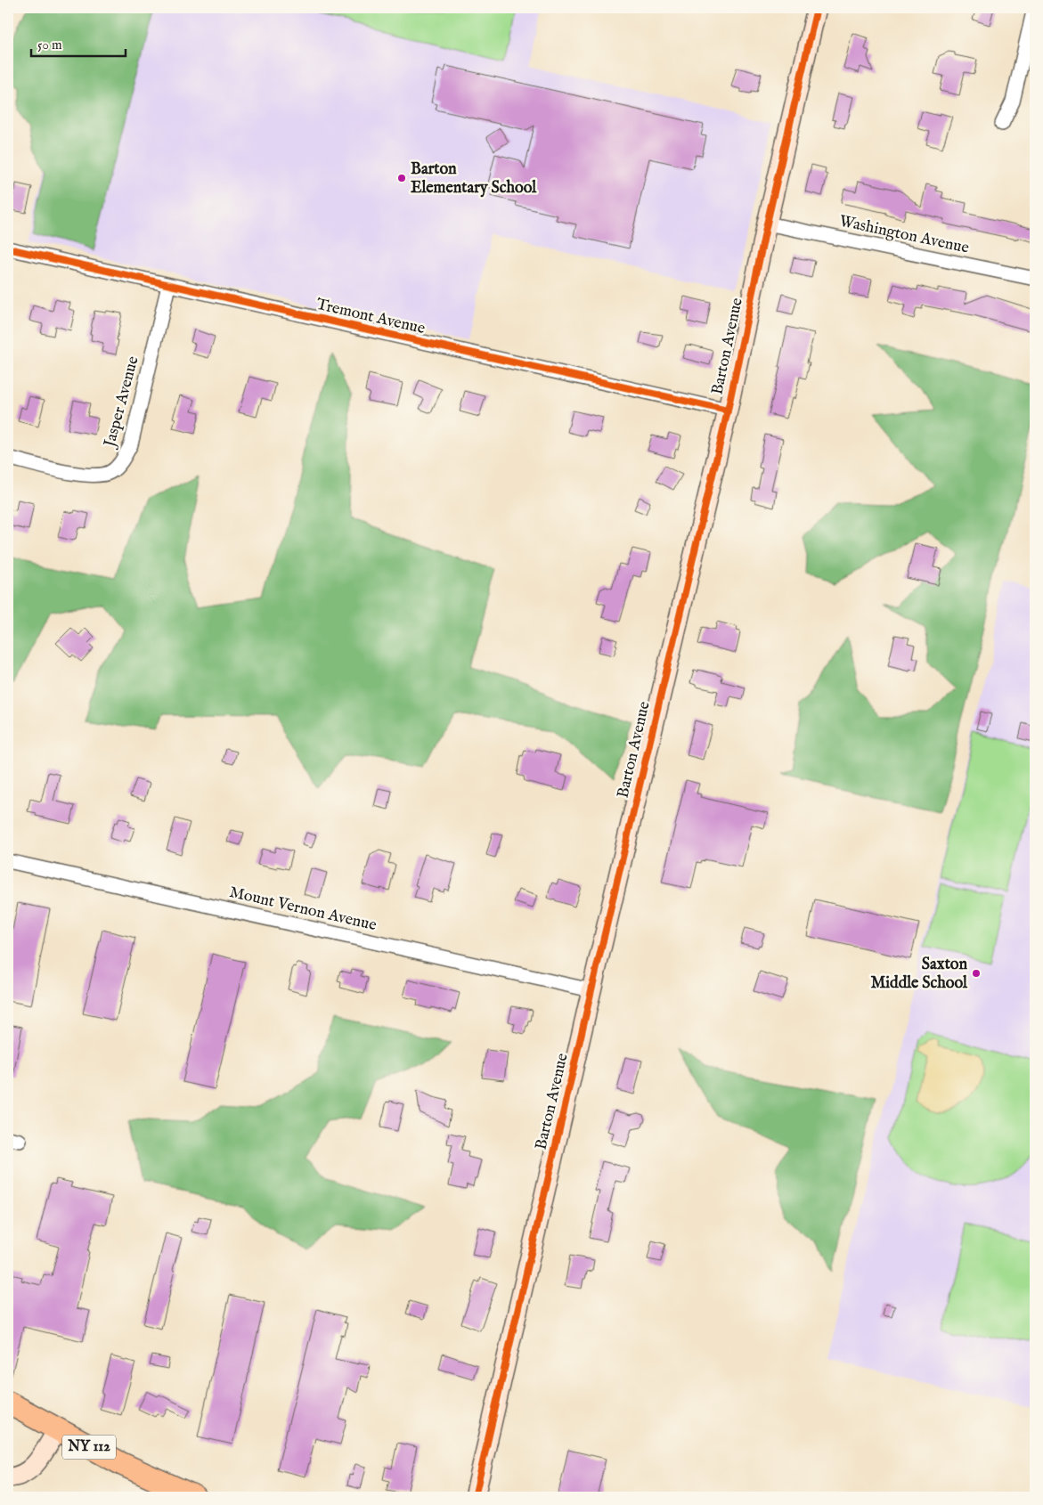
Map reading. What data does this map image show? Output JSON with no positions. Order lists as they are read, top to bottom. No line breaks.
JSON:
{"streets":{"main road":["NY 112"],"street":["Washington Avenue","Tremont Avenue","Barton Avenue","Jasper Avenue","Mount Vernon Avenue"]},"crossings":[["Washington Avenue","Barton Avenue"],["Tremont Avenue","Barton Avenue"],["Tremont Avenue","Jasper Avenue"],["Barton Avenue","Mount Vernon Avenue"]],"places":["Barton Elementary School","Saxton Middle School"],"scale_bar":"50 m"}
